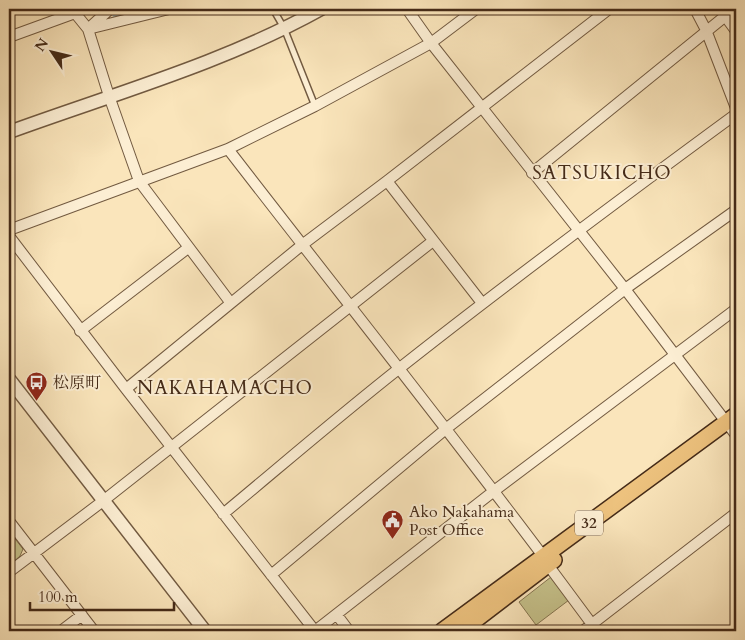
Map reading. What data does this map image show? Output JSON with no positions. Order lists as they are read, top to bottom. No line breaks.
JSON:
{"streets":{"main road":["32"]},"districts":["SATSUKICHO","NAKAHAMACHO"],"places":{"bus stop":["松原町"],"public building":["Ako Nakahama Post Office"]},"scale_bar":"100 m","north":"top left"}
